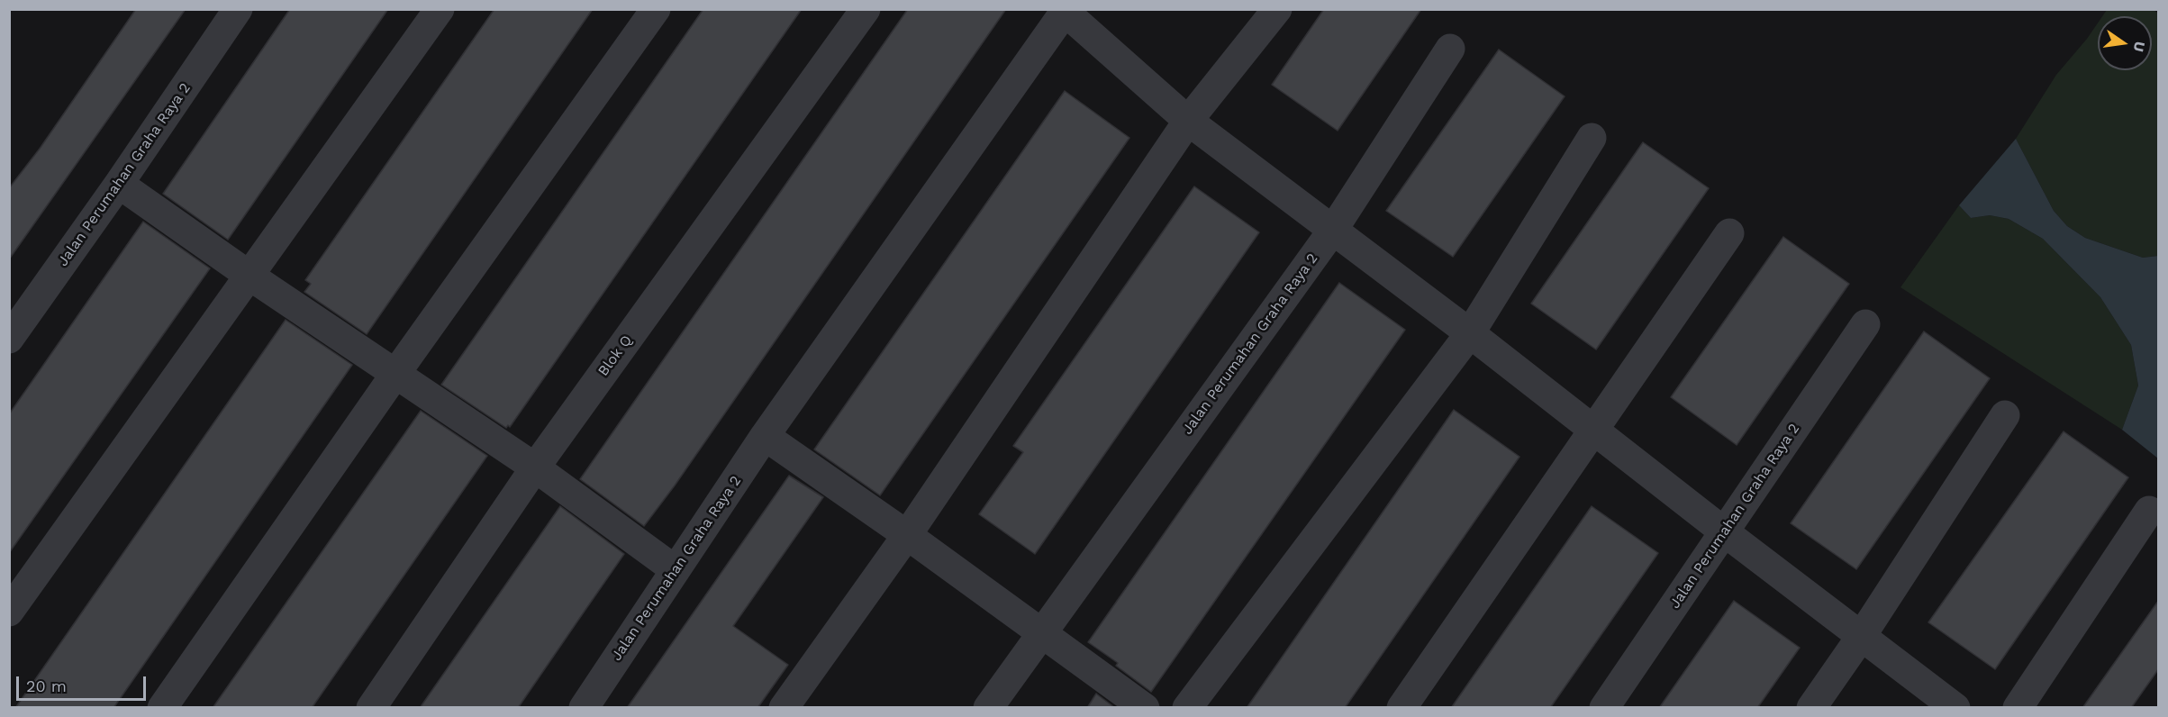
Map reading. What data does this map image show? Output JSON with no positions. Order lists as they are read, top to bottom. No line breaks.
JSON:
{"streets":{"street":["Jalan Perumahan Graha Raya 2","Blok Q"]},"scale_bar":"20 m","north":"right"}
